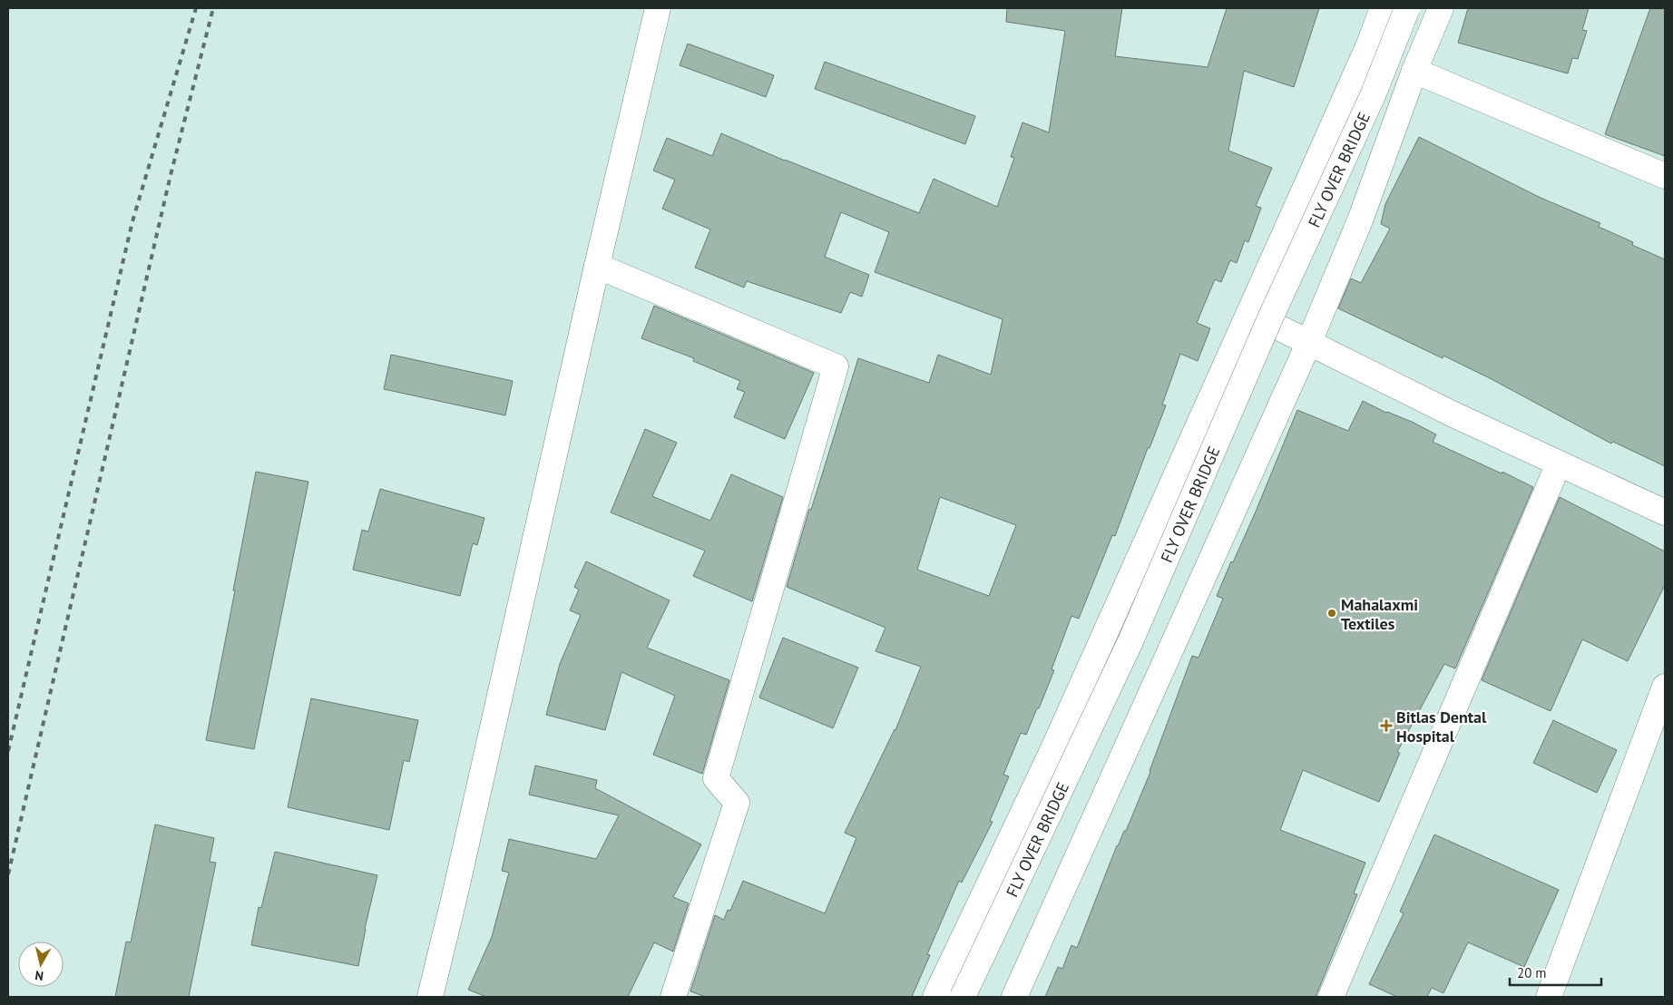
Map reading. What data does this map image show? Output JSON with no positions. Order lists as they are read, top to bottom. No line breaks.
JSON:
{"streets":{"street":["FLY OVER BRIDGE"]},"places":{"other":["Mahalaxmi Textiles"],"health":["Bitlas Dental Hospital"]},"scale_bar":"20 m","north":"bottom"}
